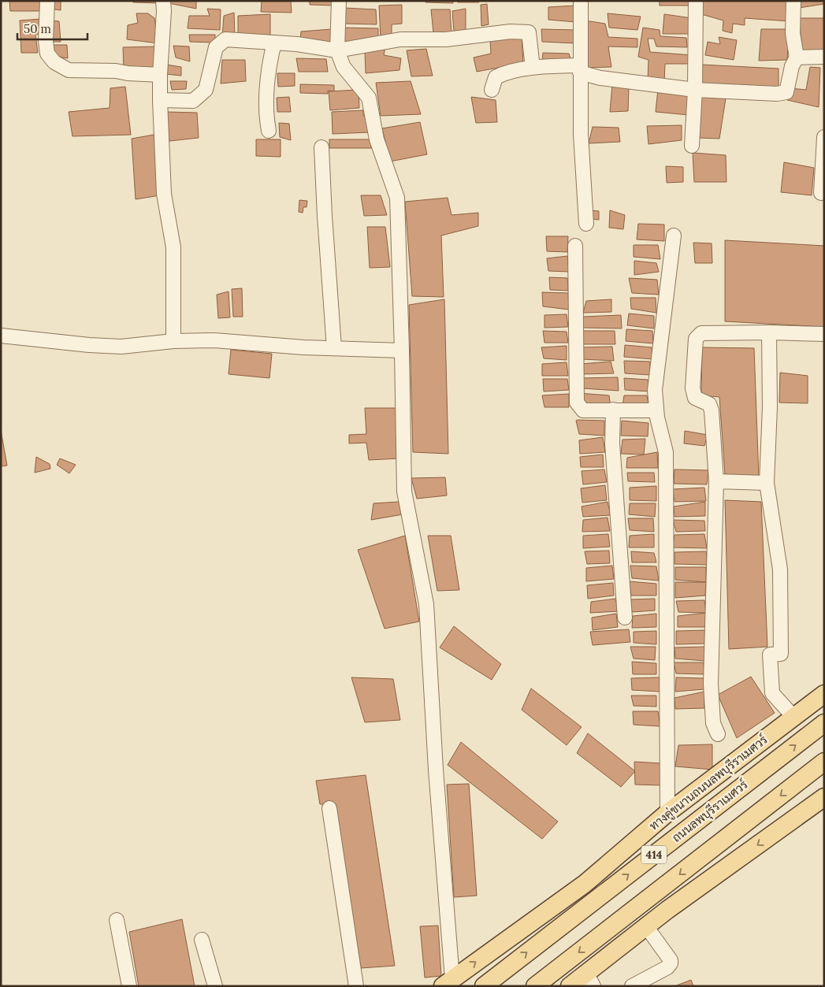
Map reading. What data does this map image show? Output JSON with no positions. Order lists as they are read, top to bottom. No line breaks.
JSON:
{"streets":{"main road":["ทางคู่ขนานถนนลพบุรีราเมศวร์","ถนนลพบุรีราเมศวร์","414"]},"scale_bar":"50 m"}
